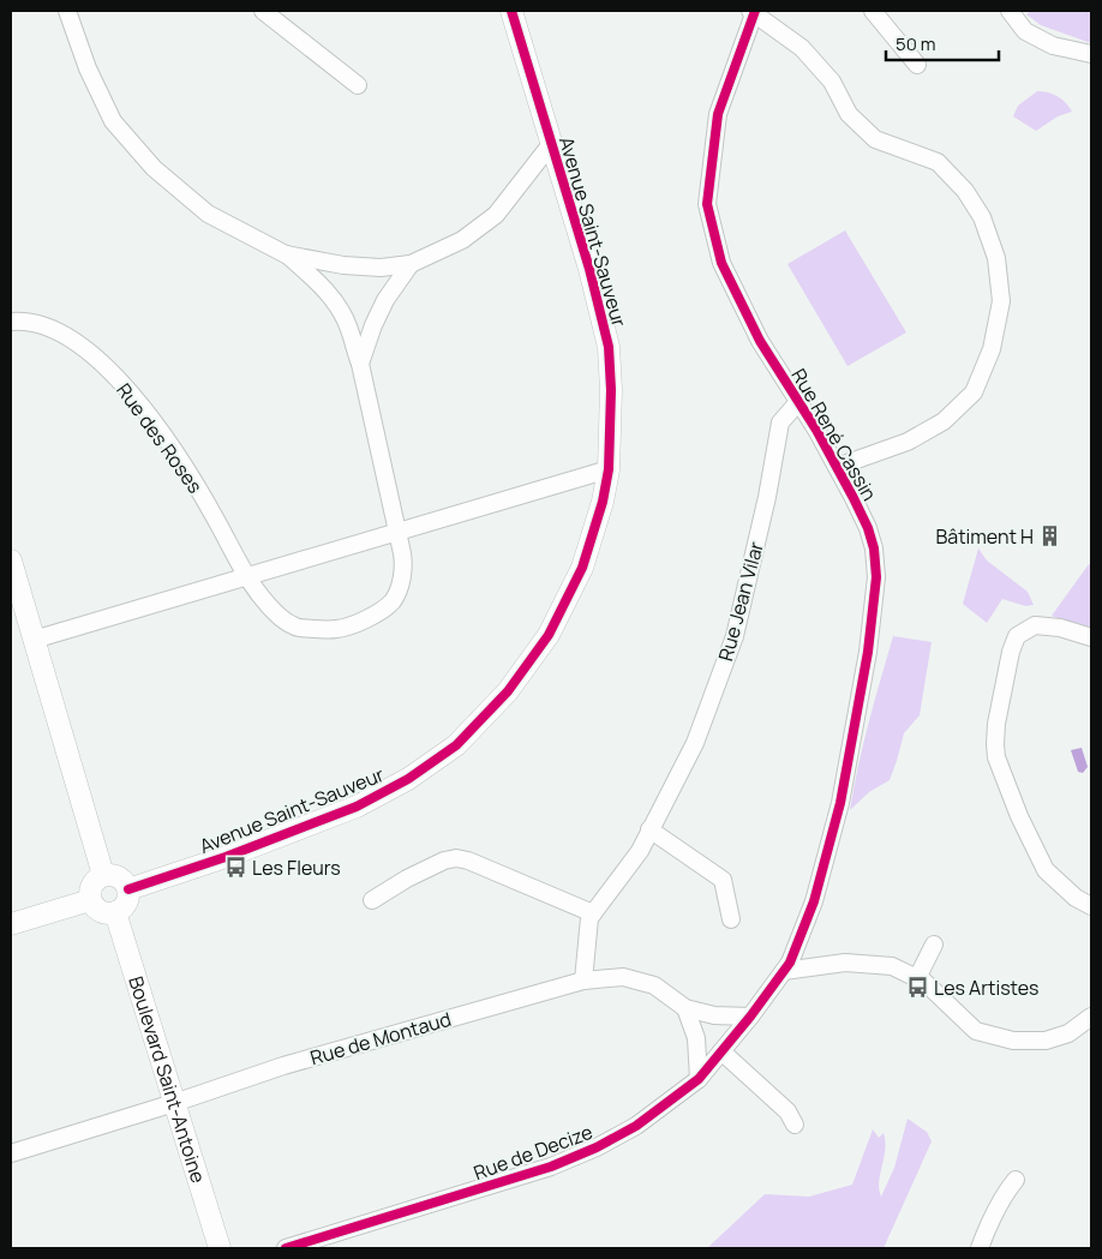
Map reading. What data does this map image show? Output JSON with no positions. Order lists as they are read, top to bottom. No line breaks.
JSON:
{"streets":{"street":["Avenue Saint-Sauveur","Rue René Cassin","Rue des Roses","Rue Jean Vilar","Rue de Montaud","Boulevard Saint-Antoine","Rue de Decize"]},"crossings":[["Avenue Saint-Sauveur","Boulevard Saint-Antoine"],["Rue René Cassin","Rue Jean Vilar"],["Rue René Cassin","Rue de Montaud"],["Rue René Cassin","Rue de Decize"],["Rue Jean Vilar","Rue de Montaud"],["Rue de Montaud","Boulevard Saint-Antoine"],["Rue de Montaud","Rue de Decize"]],"places":{"building":["Bâtiment H"],"bus stop":["Les Fleurs","Les Artistes"]},"scale_bar":"50 m"}
